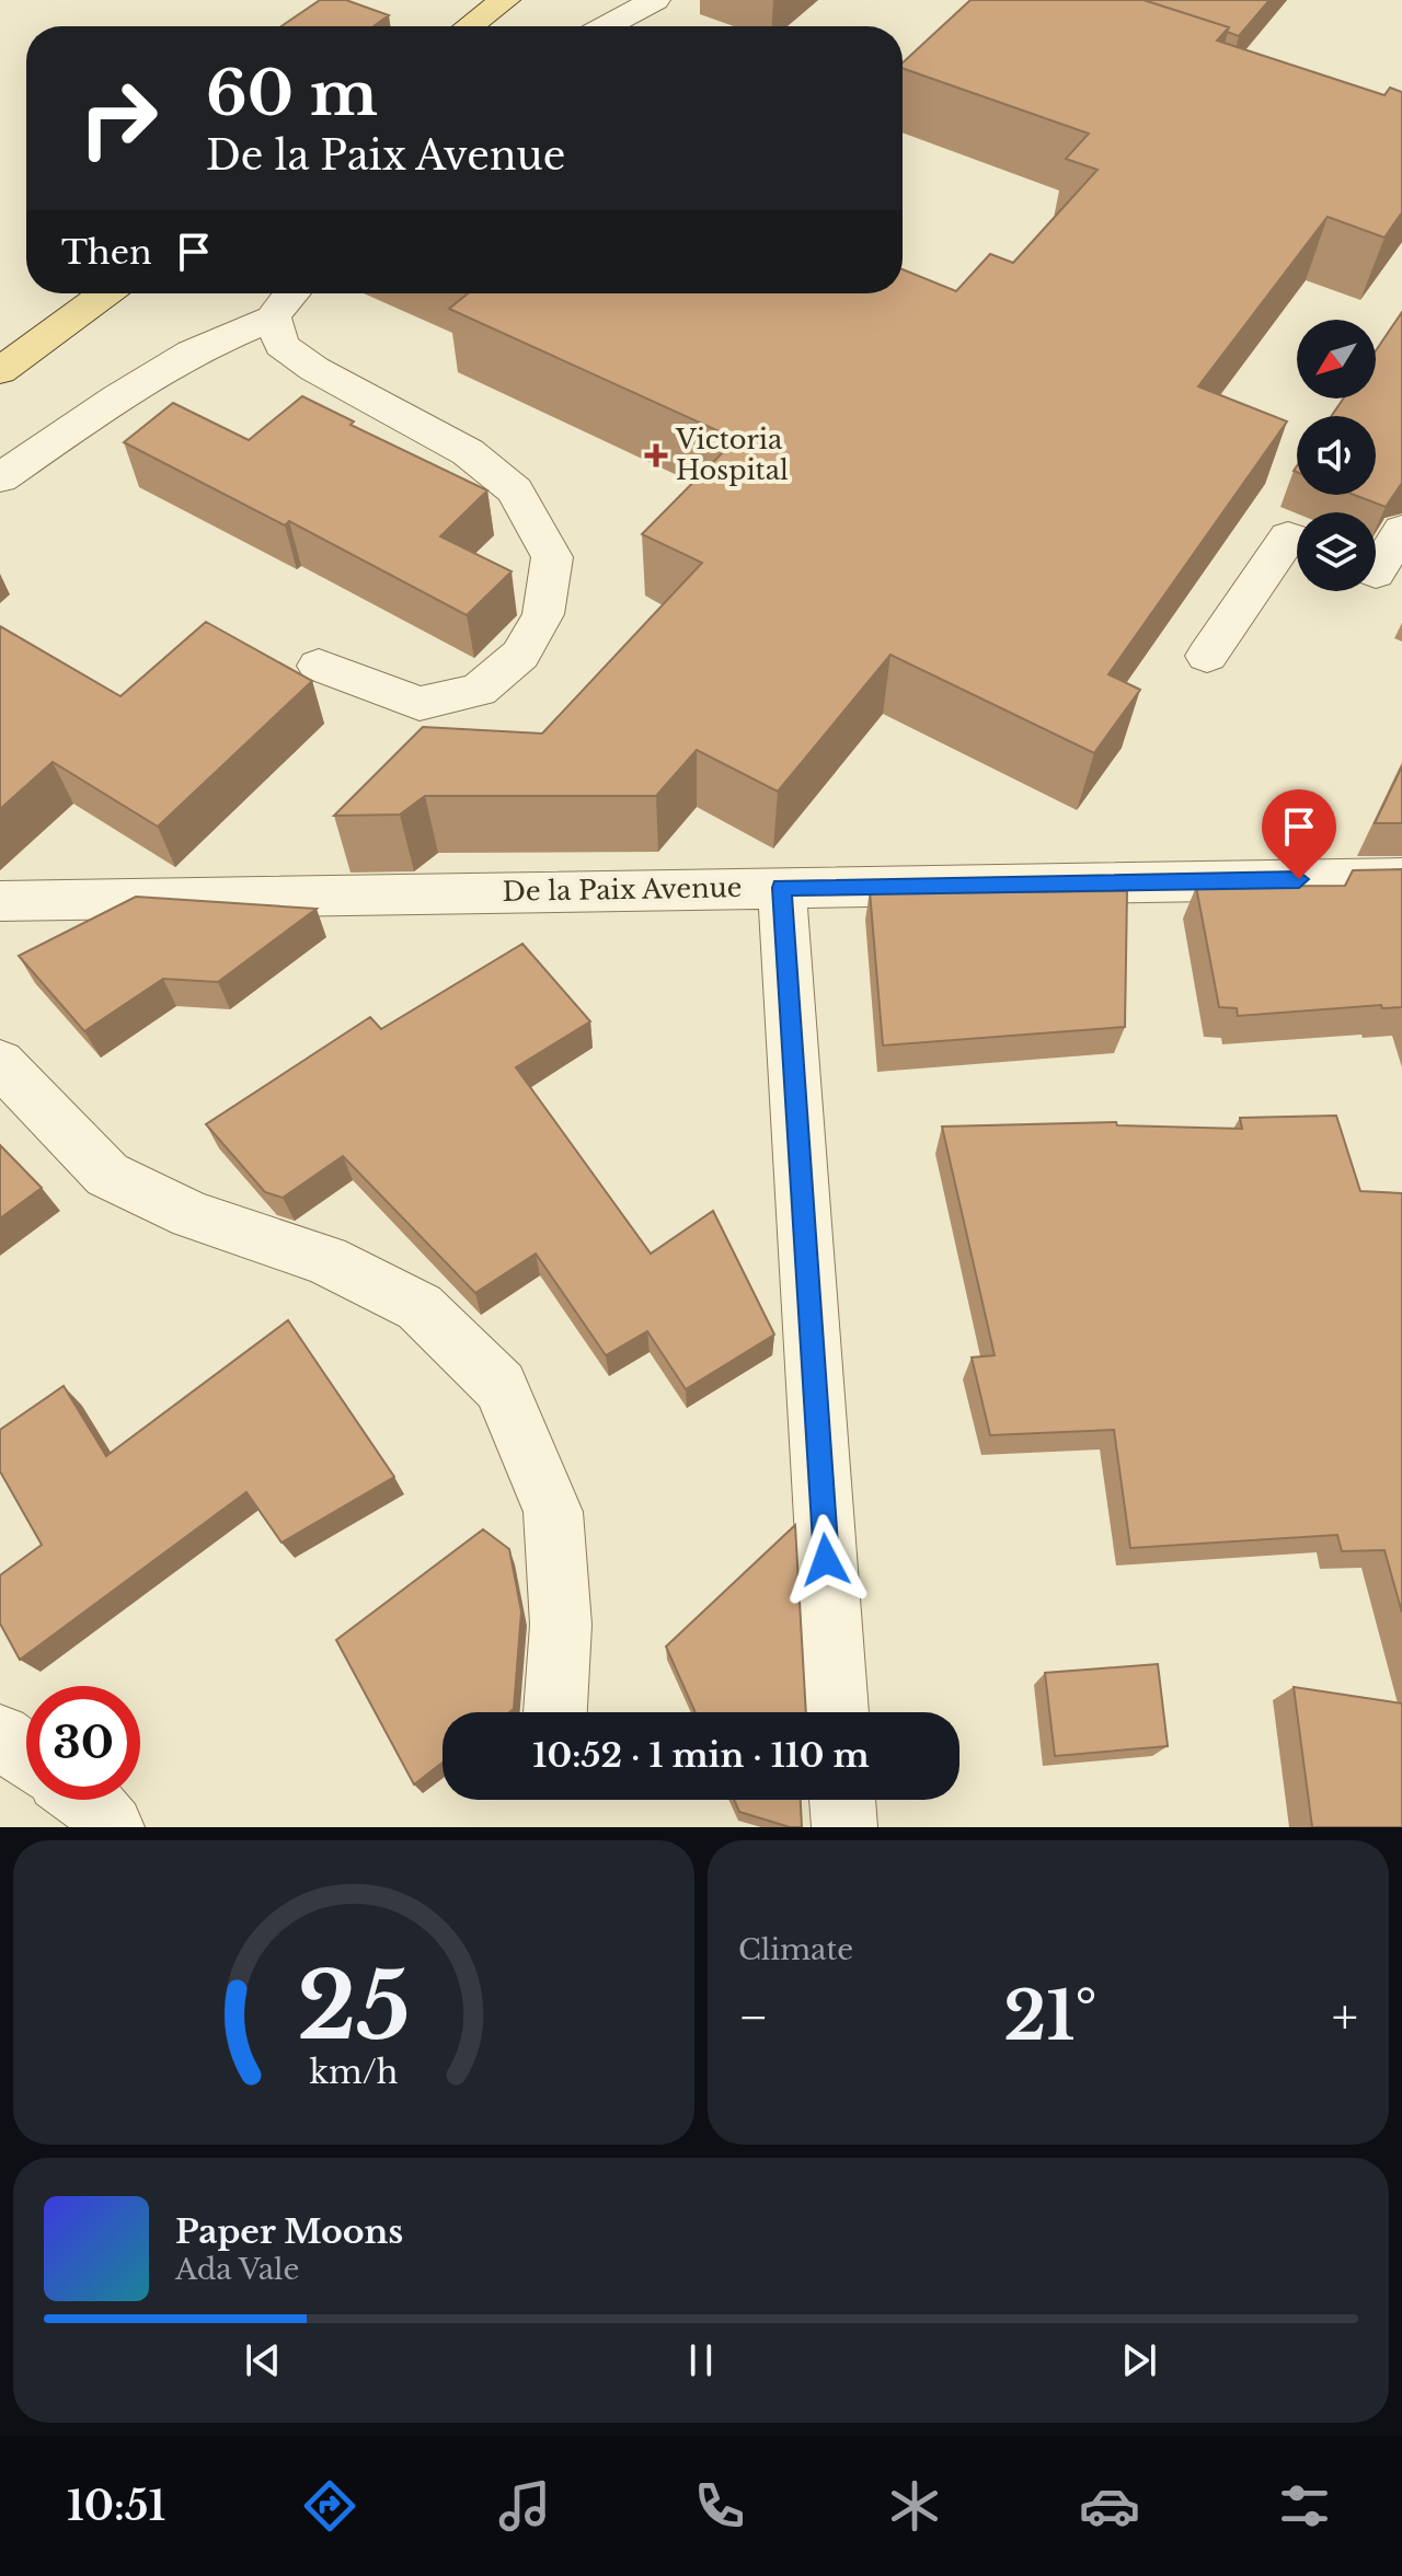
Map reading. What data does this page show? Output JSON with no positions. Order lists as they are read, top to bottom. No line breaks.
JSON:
{"streets":{"street":["De la Paix Avenue"]},"places":{"health":["Victoria Hospital"]},"north":"bottom left","page":{"turn":["60 m","De la Paix Avenue"],"then":"Then","limit":"30","trip":"10:52 · 1 min · 110 m","tile":"Climate","heat":["−","21°","+"],"song":["Paper Moons","Ada Vale"],"tabs":"10:51","gauge":["25","km/h"]}}
